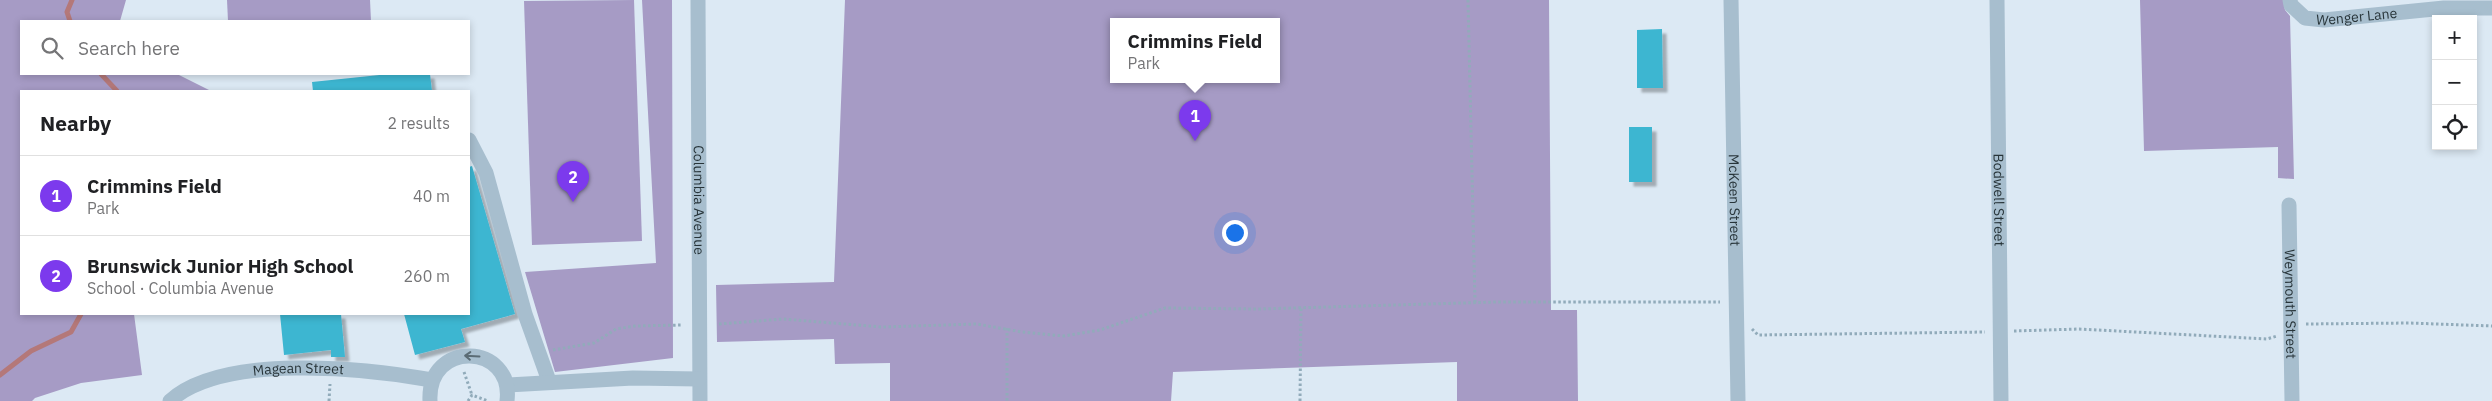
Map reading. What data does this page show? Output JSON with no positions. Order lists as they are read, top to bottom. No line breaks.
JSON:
{"streets":{"street":["Wenger Lane","Bodwell Street","Columbia Avenue","McKeen Street","Weymouth Street","Magean Street"]},"page":{"map_buttons":["+","−"],"popup":["Crimmins Field","Park"],"search":"Search here","heading":["Nearby","2 results"],"pins":["1","2"],"list":[{"mark":"1","name":"Crimmins Field","note":"Park","value":"40 m"},{"mark":"2","name":"Brunswick Junior High School","note":"School · Columbia Avenue","value":"260 m"}]}}
